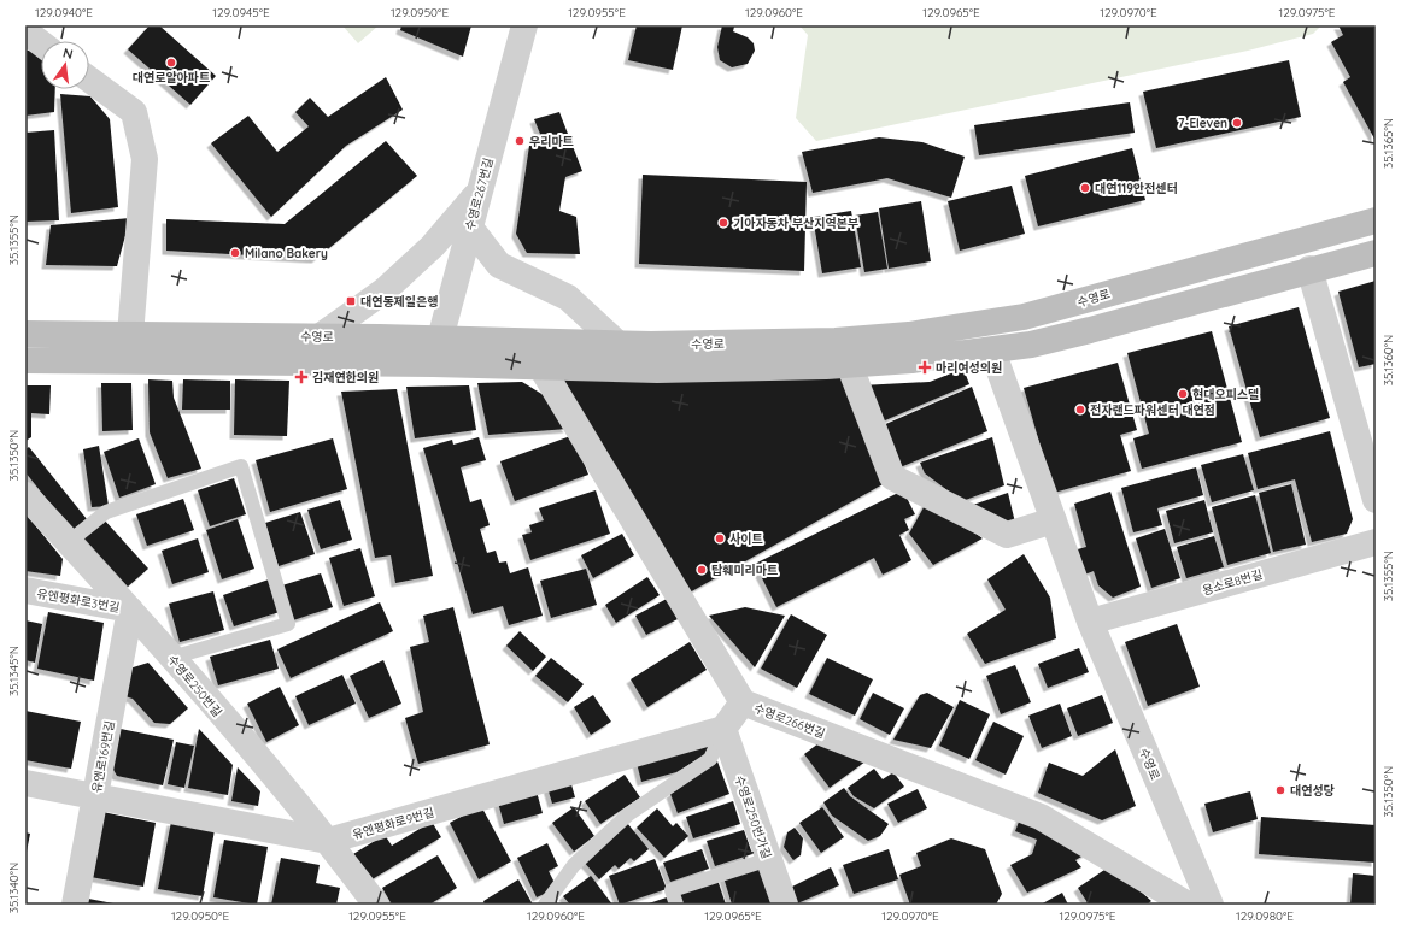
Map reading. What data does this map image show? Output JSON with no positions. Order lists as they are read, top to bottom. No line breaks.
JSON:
{"streets":{"main road":["수영로"],"street":["수영로267번길","용소로8번길","유엔평화로3번길","수영로250번길","수영로266번길","유엔로169번길","수영로250번가길","유엔평화로9번길"]},"crossings":[["수영로267번길","수영로"],["수영로","용소로8번길"],["수영로","수영로266번길"],["유엔평화로3번길","수영로250번길"],["유엔평화로3번길","유엔로169번길"],["수영로250번길","유엔로169번길"],["수영로250번길","유엔평화로9번길"],["유엔로169번길","유엔평화로9번길"],["수영로250번가길","유엔평화로9번길"]],"places":{"other":["대연로얄아파트","7-Eleven","우리마트","대연119안전센터","기아자동차 부산지역본부","Milano Bakery","현대오피스텔","전자랜드파워센터 대연점","사이트","탑훼미리마트","대연성당"],"transit":["대연동제일은행"],"health":["마리여성의원","김재연한의원"]},"north":"top","coordinates":["129.0940°E","129.0945°E","129.0950°E","129.0955°E","129.0960°E","129.0965°E","129.0970°E","129.0975°E","35.1365°N","35.1355°N","35.1360°N","35.1350°N","35.1345°N","35.1340°N","129.0980°E"]}
